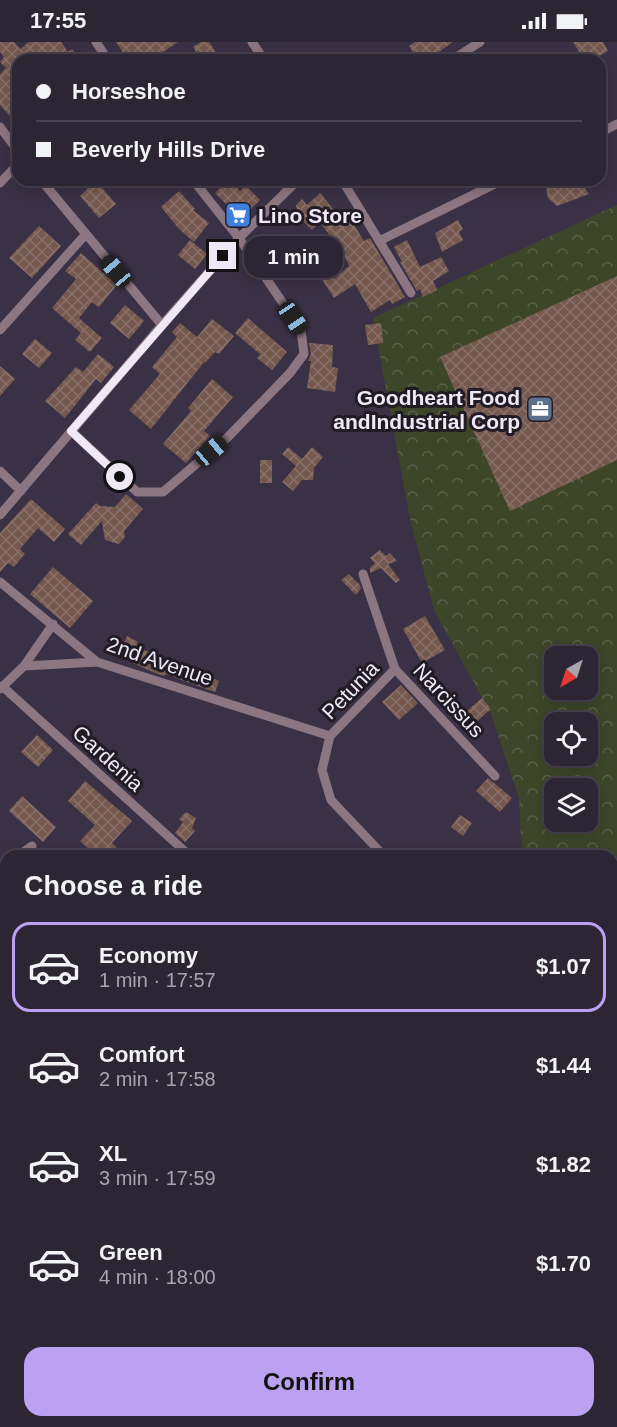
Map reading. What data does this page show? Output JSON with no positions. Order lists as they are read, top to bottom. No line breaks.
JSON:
{"streets":{"street":["2nd Avenue","Petunia","Narcissus","Gardenia"]},"crossings":[["2nd Avenue","Petunia"],["Petunia","Narcissus"]],"places":{"supermarket":["Lino Store"],"office":["Goodheart Food andIndustrial Corp"]},"north":"bottom left","page":{"status":"17:55","banner":["Horseshoe","Beverly Hills Drive"],"bubble":"1 min","heading":"Choose a ride","list":[{"name":"Economy","note":"1 min · 17:57","value":"$1.07"},{"name":"Comfort","note":"2 min · 17:58","value":"$1.44"},{"name":"XL","note":"3 min · 17:59","value":"$1.82"},{"name":"Green","note":"4 min · 18:00","value":"$1.70"}],"buttons":"Confirm"}}
